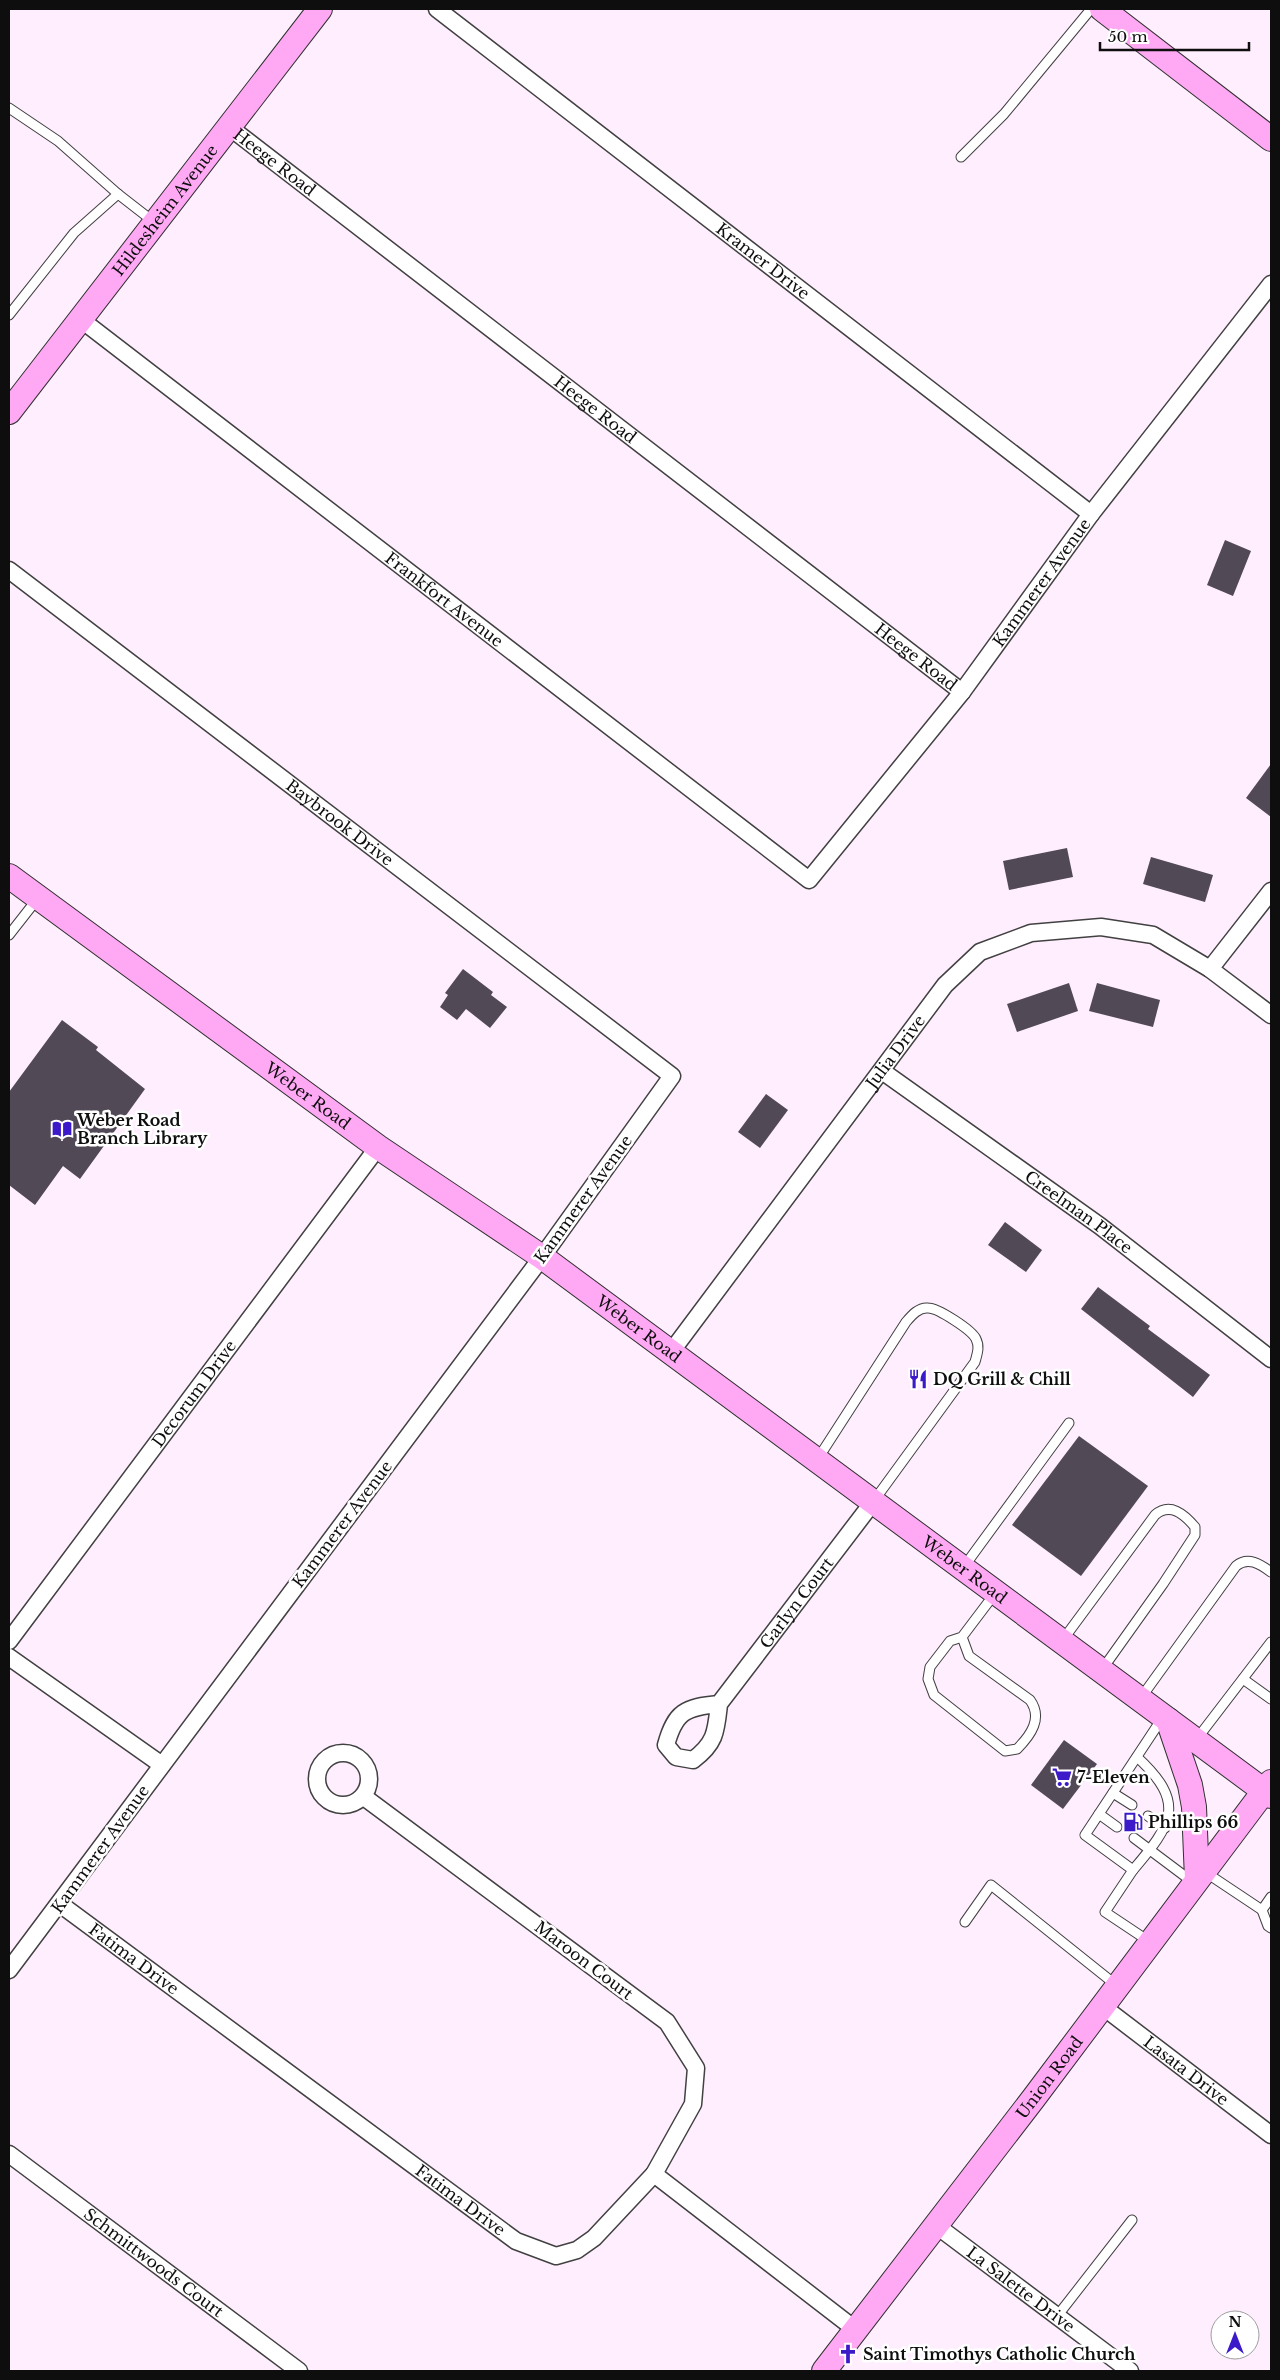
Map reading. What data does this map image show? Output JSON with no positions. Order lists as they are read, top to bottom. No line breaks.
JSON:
{"streets":{"main road":["Hildesheim Avenue","Weber Road","Union Road"],"street":["Heege Road","Kramer Drive","Kammerer Avenue","Frankfort Avenue","Baybrook Drive","Julia Drive","Creelman Place","Decorum Drive","Garlyn Court","Fatima Drive","Maroon Court","Lasata Drive","Schmittwoods Court","La Salette Drive"]},"crossings":[["Heege Road","Hildesheim Avenue"],["Heege Road","Kammerer Avenue"],["Hildesheim Avenue","Frankfort Avenue"],["Kramer Drive","Kammerer Avenue"],["Kammerer Avenue","Frankfort Avenue"],["Kammerer Avenue","Baybrook Drive"],["Kammerer Avenue","Weber Road"],["Kammerer Avenue","Fatima Drive"],["Julia Drive","Weber Road"],["Julia Drive","Creelman Place"],["Weber Road","Decorum Drive"],["Weber Road","Garlyn Court"],["Weber Road","Union Road"],["Fatima Drive","Maroon Court"],["Lasata Drive","Union Road"],["Union Road","La Salette Drive"]],"places":{"library":["Weber Road Branch Library"],"restaurant":["DQ Grill & Chill"],"supermarket":["7-Eleven"],"fuel station":["Phillips 66"],"church":["Saint Timothys Catholic Church"]},"scale_bar":"50 m","north":"top"}
